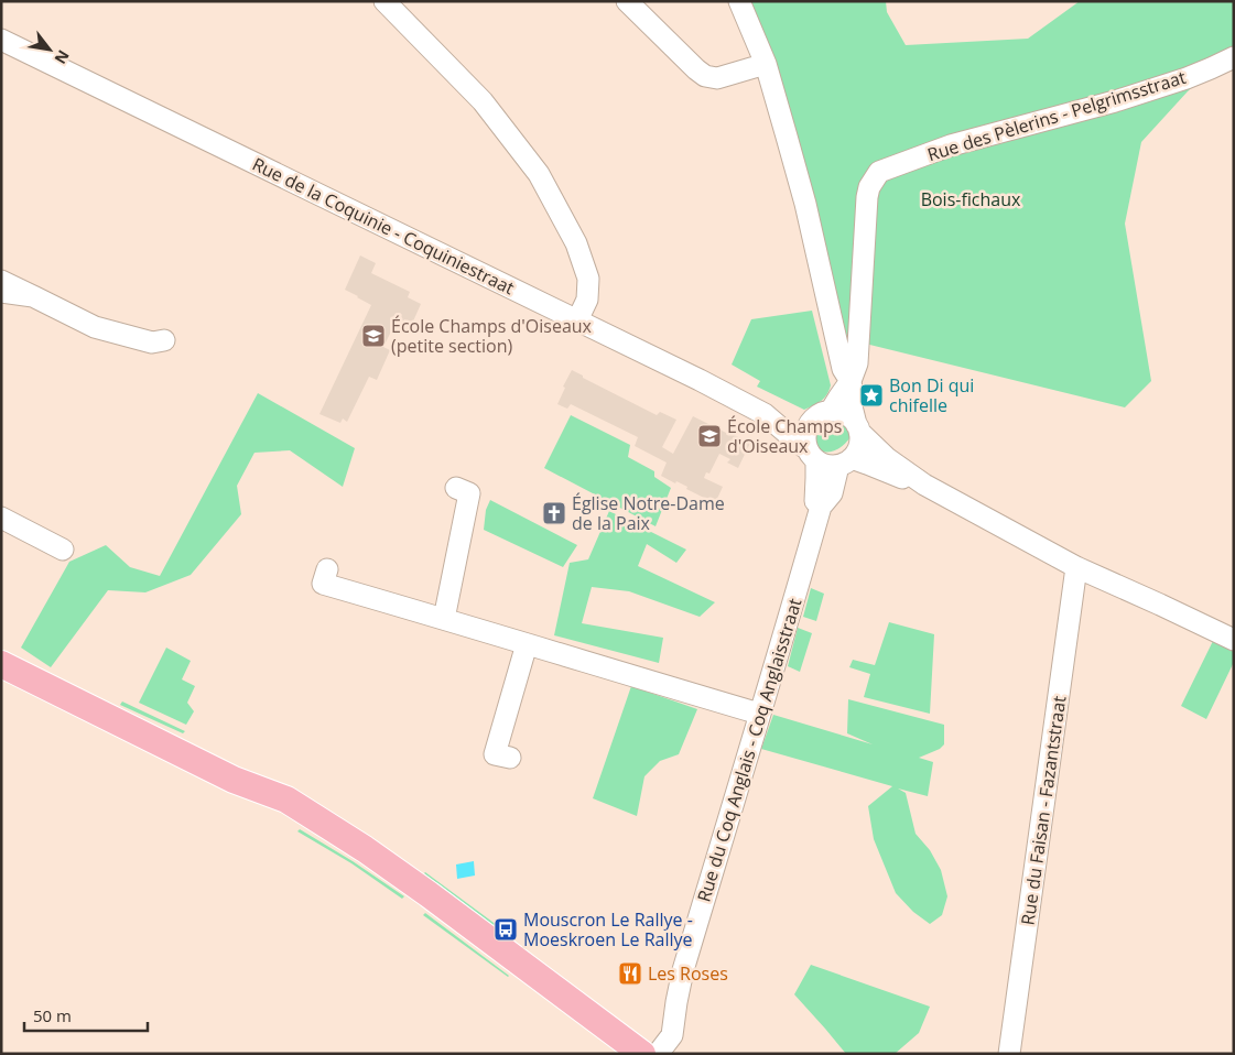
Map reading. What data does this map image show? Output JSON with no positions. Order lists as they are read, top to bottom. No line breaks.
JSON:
{"streets":{"street":["Rue des Pèlerins - Pelgrimsstraat","Rue de la Coquinie - Coquiniestraat","Rue du Coq Anglais - Coq Anglaisstraat","Rue du Faisan - Fazantstraat"]},"crossings":[["Rue de la Coquinie - Coquiniestraat","Rue du Coq Anglais - Coq Anglaisstraat"],["Rue de la Coquinie - Coquiniestraat","Rue du Faisan - Fazantstraat"]],"parks":["Bois-fichaux"],"places":{"school or university":["École Champs d'Oiseaux (petite section)","École Champs d'Oiseaux"],"place":["Bon Di qui chifelle"],"church":["Église Notre-Dame de la Paix"],"bus stop":["Mouscron Le Rallye - Moeskroen Le Rallye"],"restaurant":["Les Roses"]},"scale_bar":"50 m","north":"bottom right"}
